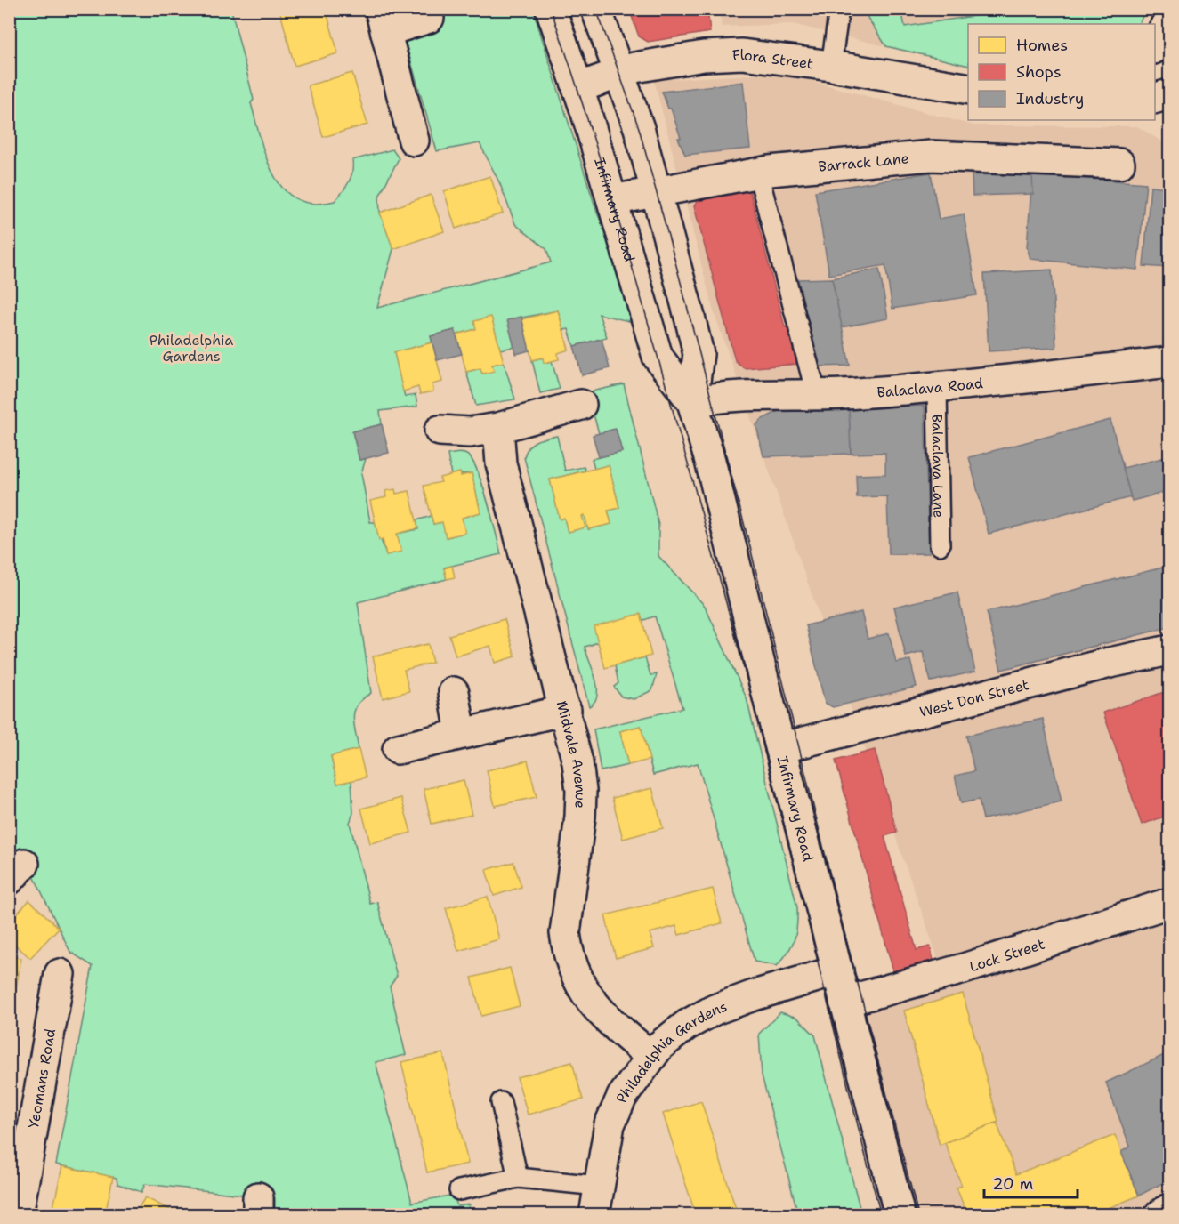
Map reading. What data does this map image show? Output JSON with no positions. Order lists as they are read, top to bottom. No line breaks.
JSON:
{"streets":{"street":["Flora Street","Barrack Lane","Infirmary Road","Balaclava Road","West Don Street","Midvale Avenue","Lock Street","Philadelphia Gardens","Yeomans Road"],"lane":["Balaclava Lane"]},"crossings":[["Flora Street","Infirmary Road"],["Barrack Lane","Infirmary Road"],["Infirmary Road","Balaclava Road"],["Infirmary Road","West Don Street"],["Infirmary Road","Lock Street"],["Infirmary Road","Philadelphia Gardens"],["Balaclava Road","Balaclava Lane"],["Midvale Avenue","Philadelphia Gardens"]],"parks":["Philadelphia Gardens"],"legend":["Homes","Shops","Industry"],"scale_bar":"20 m"}
